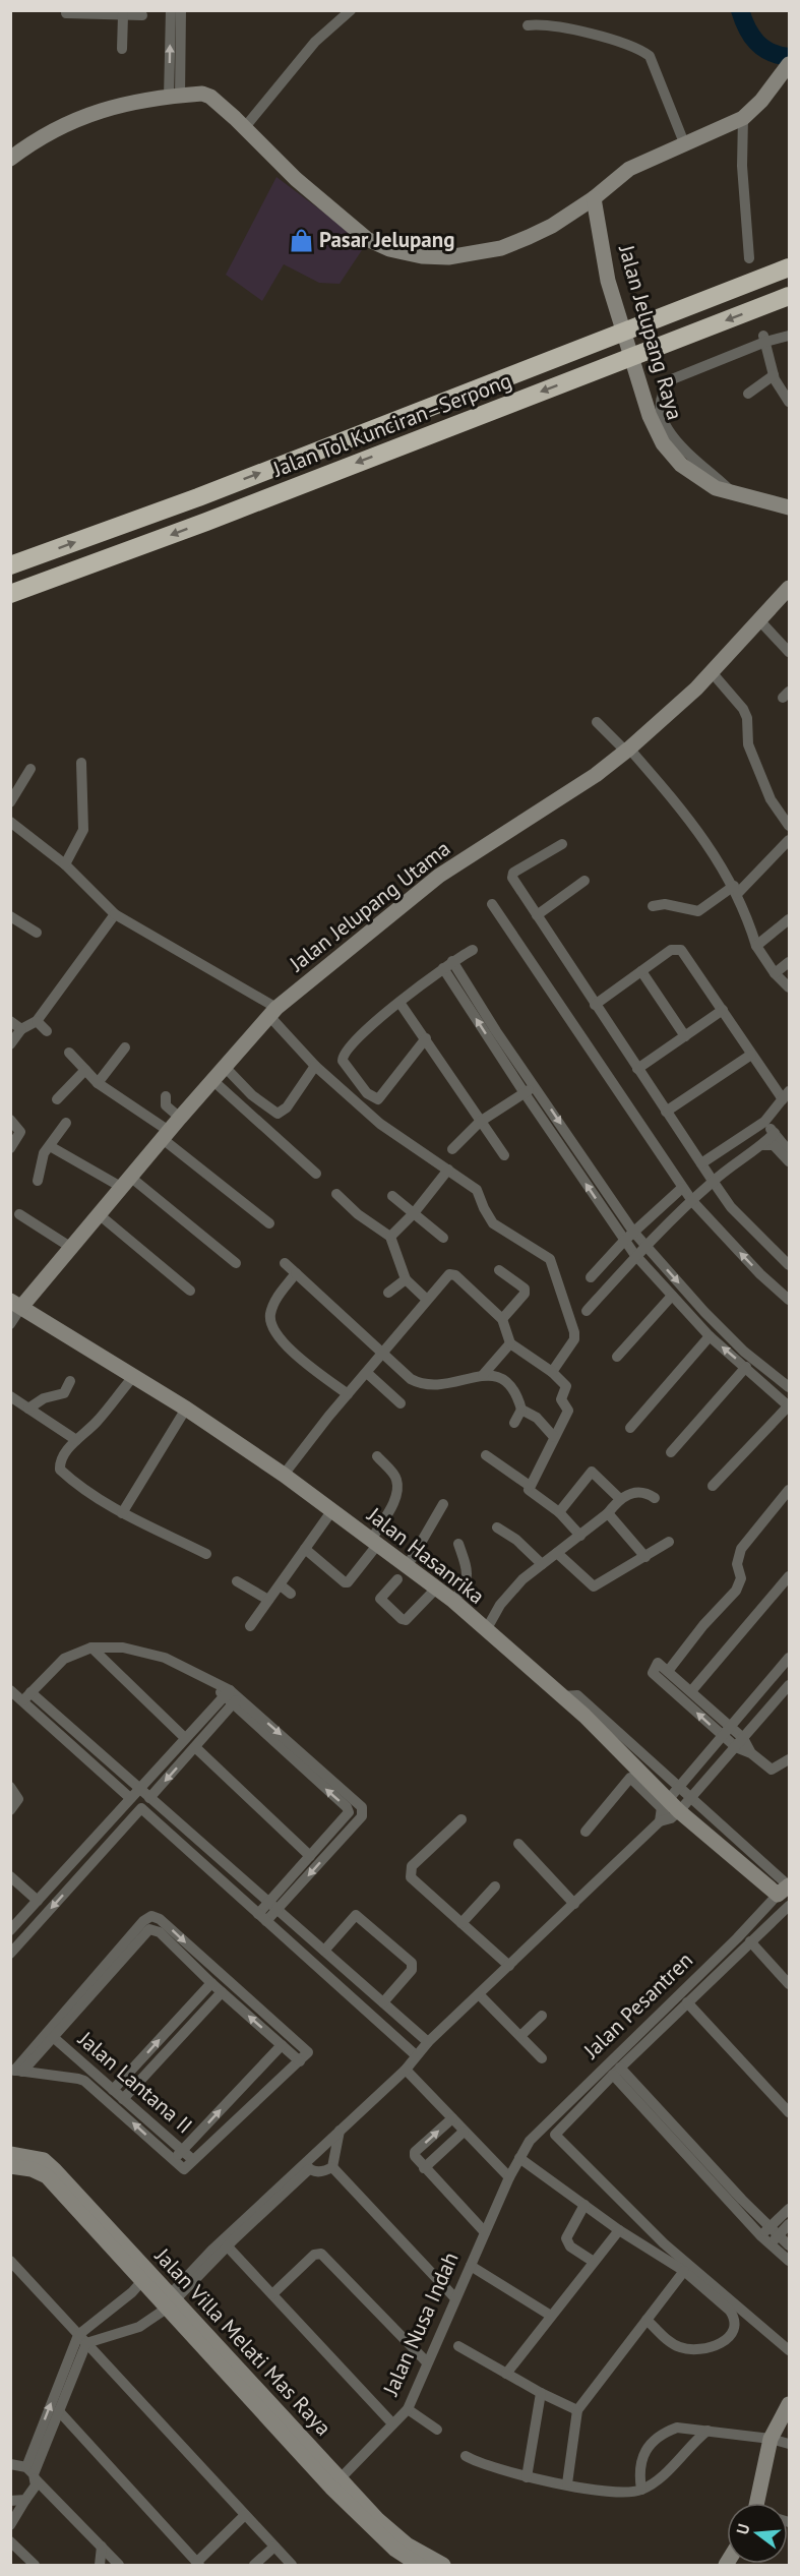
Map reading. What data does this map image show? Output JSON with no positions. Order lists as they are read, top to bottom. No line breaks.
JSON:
{"streets":{"highway":["Jalan Tol Kunciran–Serpong"],"street":["Jalan Jelupang Raya","Jalan Jelupang Utama","Jalan Hasanrika","Jalan Pesantren","Jalan Lantana II","Jalan Nusa Indah","Jalan Villa Melati Mas Raya"]},"crossings":[["Jalan Jelupang Utama","Jalan Hasanrika"],["Jalan Hasanrika","Jalan Pesantren"],["Jalan Pesantren","Jalan Nusa Indah"],["Jalan Nusa Indah","Jalan Villa Melati Mas Raya"]],"places":{"shop":["Pasar Jelupang"]},"north":"left"}
